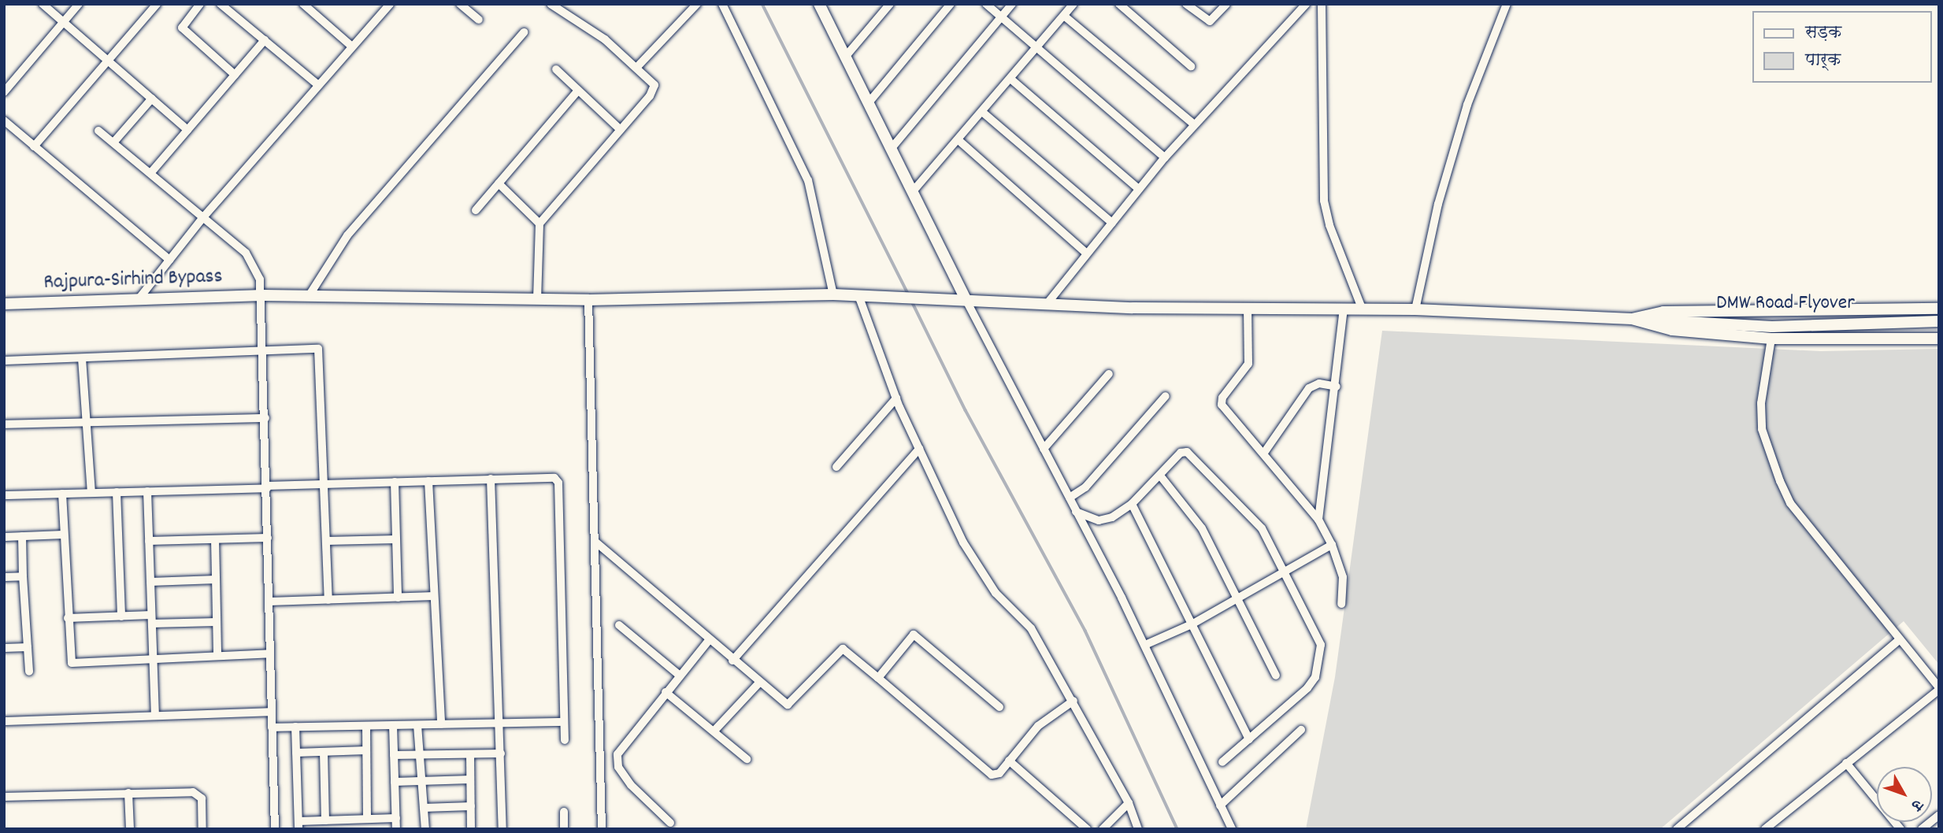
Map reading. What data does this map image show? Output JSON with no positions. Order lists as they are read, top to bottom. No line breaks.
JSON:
{"streets":{"main road":["Rajpura-Sirhind Bypass","DMW Road Flyover"]},"crossings":[["Rajpura-Sirhind Bypass","DMW Road Flyover"]],"legend":["सड़क","पार्क"],"north":"bottom right"}
